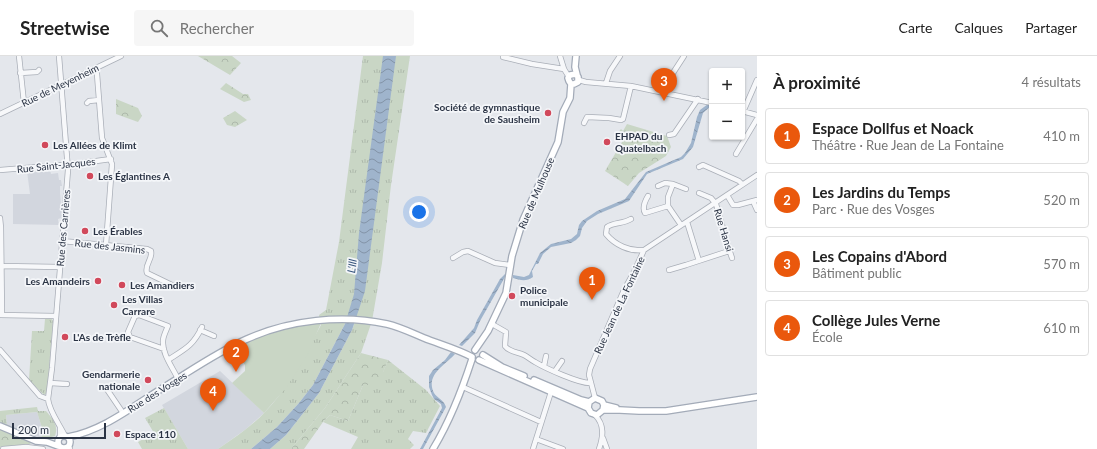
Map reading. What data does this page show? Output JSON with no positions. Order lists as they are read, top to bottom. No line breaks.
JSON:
{"streets":{"main road":["Rue de Mulhouse","Rue des Vosges"],"street":["Rue de Meyenheim","Rue Saint-Jacques","Rue des Carrières","Rue Hansi","Rue des Jasmins","Rue Jean de La Fontaine"]},"crossings":[["Rue de Meyenheim","Rue des Carrières"],["Rue Saint-Jacques","Rue des Carrières"],["Rue des Carrières","Rue des Jasmins"],["Rue Hansi","Rue Jean de La Fontaine"]],"water":["L'Ill"],"places":["Société de gymnastique de Sausheim","EHPAD du Quatelbach","Les Allées de Klimt","Les Églantines A","Les Érables","Les Amandeirs","Les Amandiers","Police municipale","Les Villas Carrare","L'As de Trèfle","Gendarmerie nationale","Espace 110"],"scale_bar":"200 m","page":{"header":"Streetwise","search":"Rechercher","nav":["Carte","Calques","Partager"],"heading":["À proximité","4 résultats"],"map_buttons":["+","−"],"pins":["3","1","2","4"],"list":[{"mark":"1","name":"Espace Dollfus et Noack","note":"Théâtre · Rue Jean de La Fontaine","value":"410 m"},{"mark":"2","name":"Les Jardins du Temps","note":"Parc · Rue des Vosges","value":"520 m"},{"mark":"3","name":"Les Copains d'Abord","note":"Bâtiment public","value":"570 m"},{"mark":"4","name":"Collège Jules Verne","note":"École","value":"610 m"}],"scale":"200 m"}}
